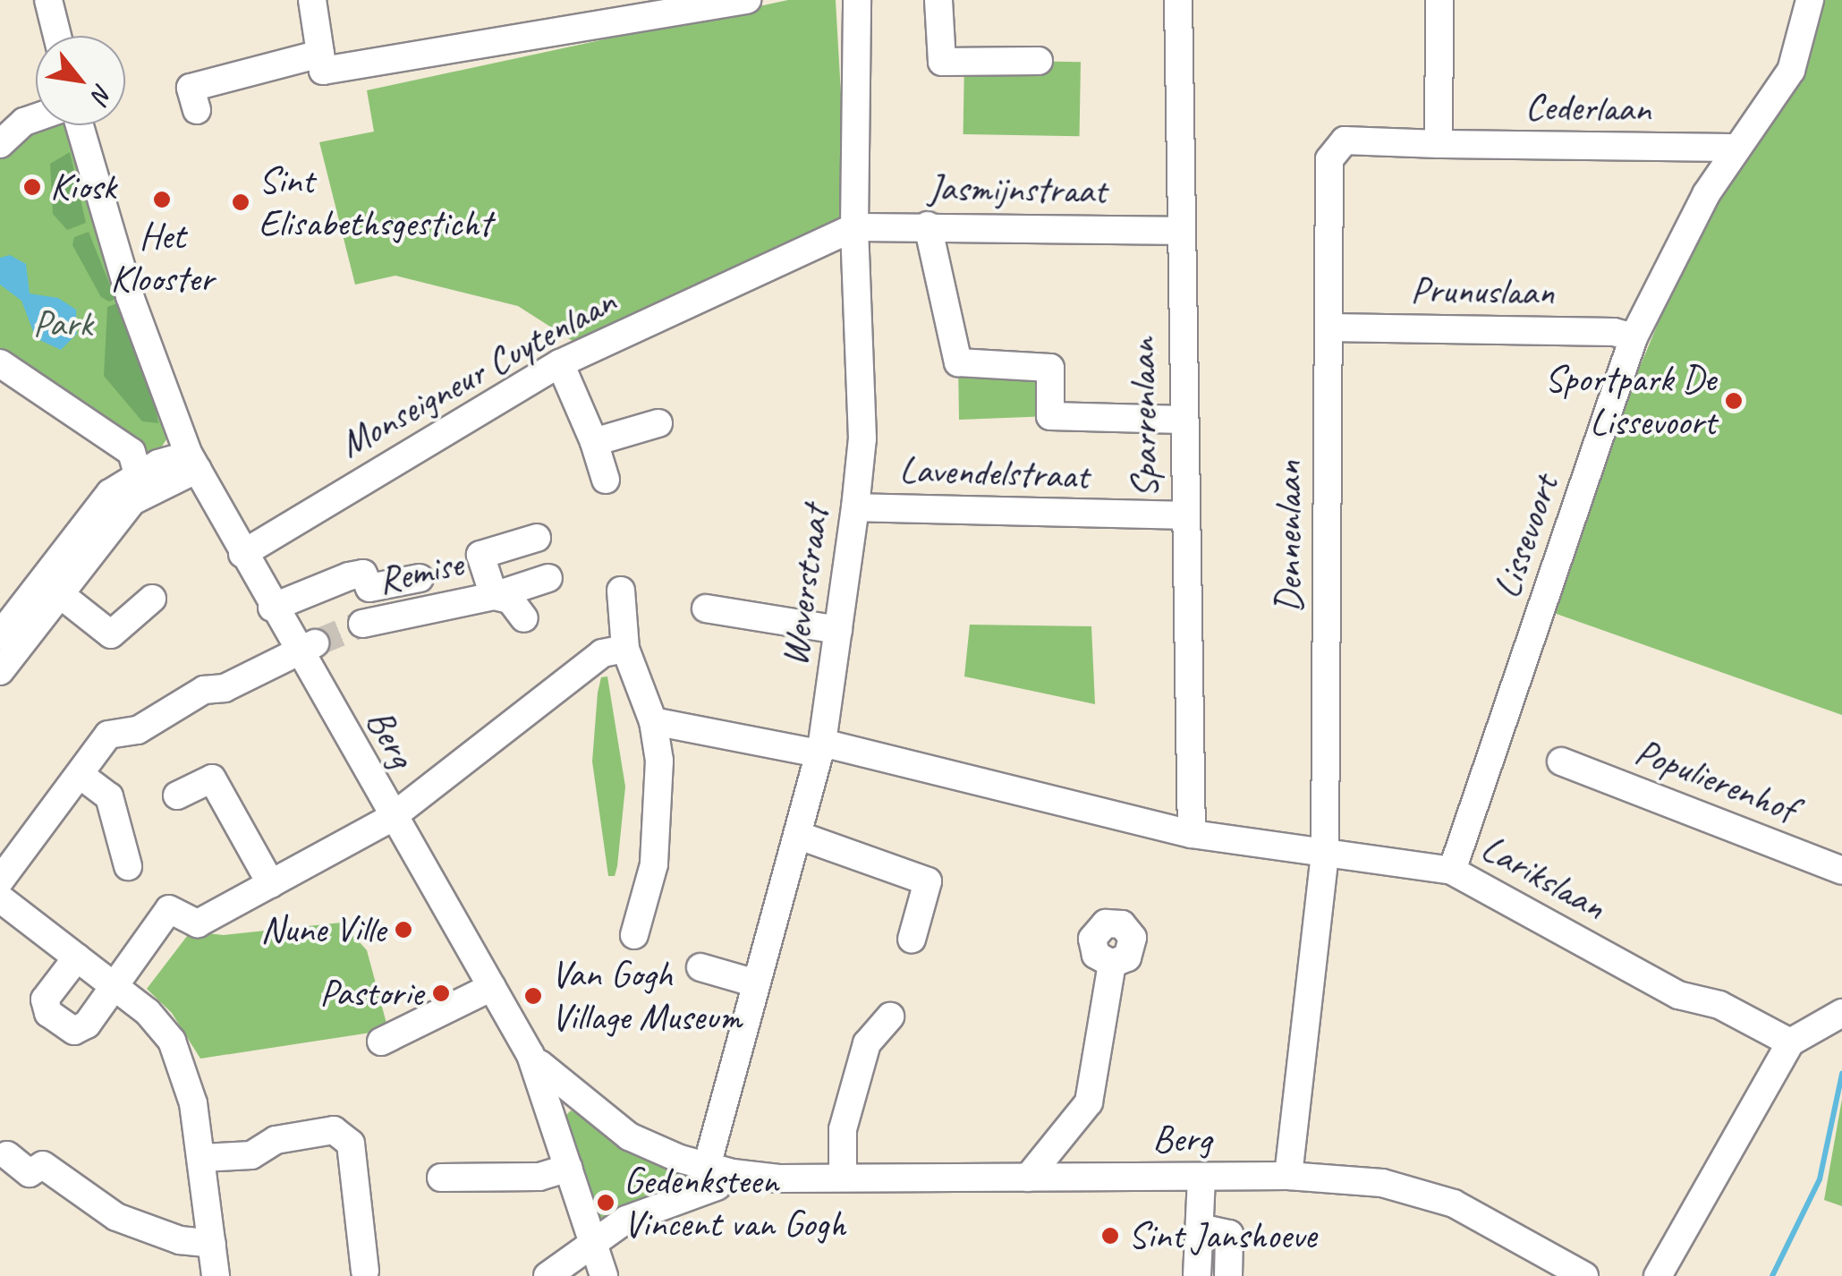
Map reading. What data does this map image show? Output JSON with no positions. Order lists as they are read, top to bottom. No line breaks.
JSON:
{"streets":{"street":["Cederlaan","Jasmijnstraat","Prunuslaan","Monseigneur Cuytenlaan","Sparrenlaan","Lavendelstraat","Dennenlaan","Lissevoort","Remise","Weverstraat","Berg","Populierenhof","Larikslaan"]},"crossings":[["Cederlaan","Dennenlaan"],["Cederlaan","Lissevoort"],["Jasmijnstraat","Monseigneur Cuytenlaan"],["Jasmijnstraat","Sparrenlaan"],["Jasmijnstraat","Weverstraat"],["Prunuslaan","Dennenlaan"],["Prunuslaan","Lissevoort"],["Monseigneur Cuytenlaan","Weverstraat"],["Monseigneur Cuytenlaan","Berg"],["Sparrenlaan","Lavendelstraat"],["Sparrenlaan","Larikslaan"],["Lavendelstraat","Weverstraat"],["Dennenlaan","Berg"],["Dennenlaan","Larikslaan"],["Lissevoort","Larikslaan"],["Weverstraat","Berg"],["Weverstraat","Larikslaan"]],"parks":["Park"],"places":["Kiosk","Het Klooster","Sint Elisabethsgesticht","Sportpark De Lissevoort","Nune Ville","Pastorie","Van Gogh Village Museum","Gedenksteen Vincent van Gogh","Sint Janshoeve"],"north":"bottom right"}
